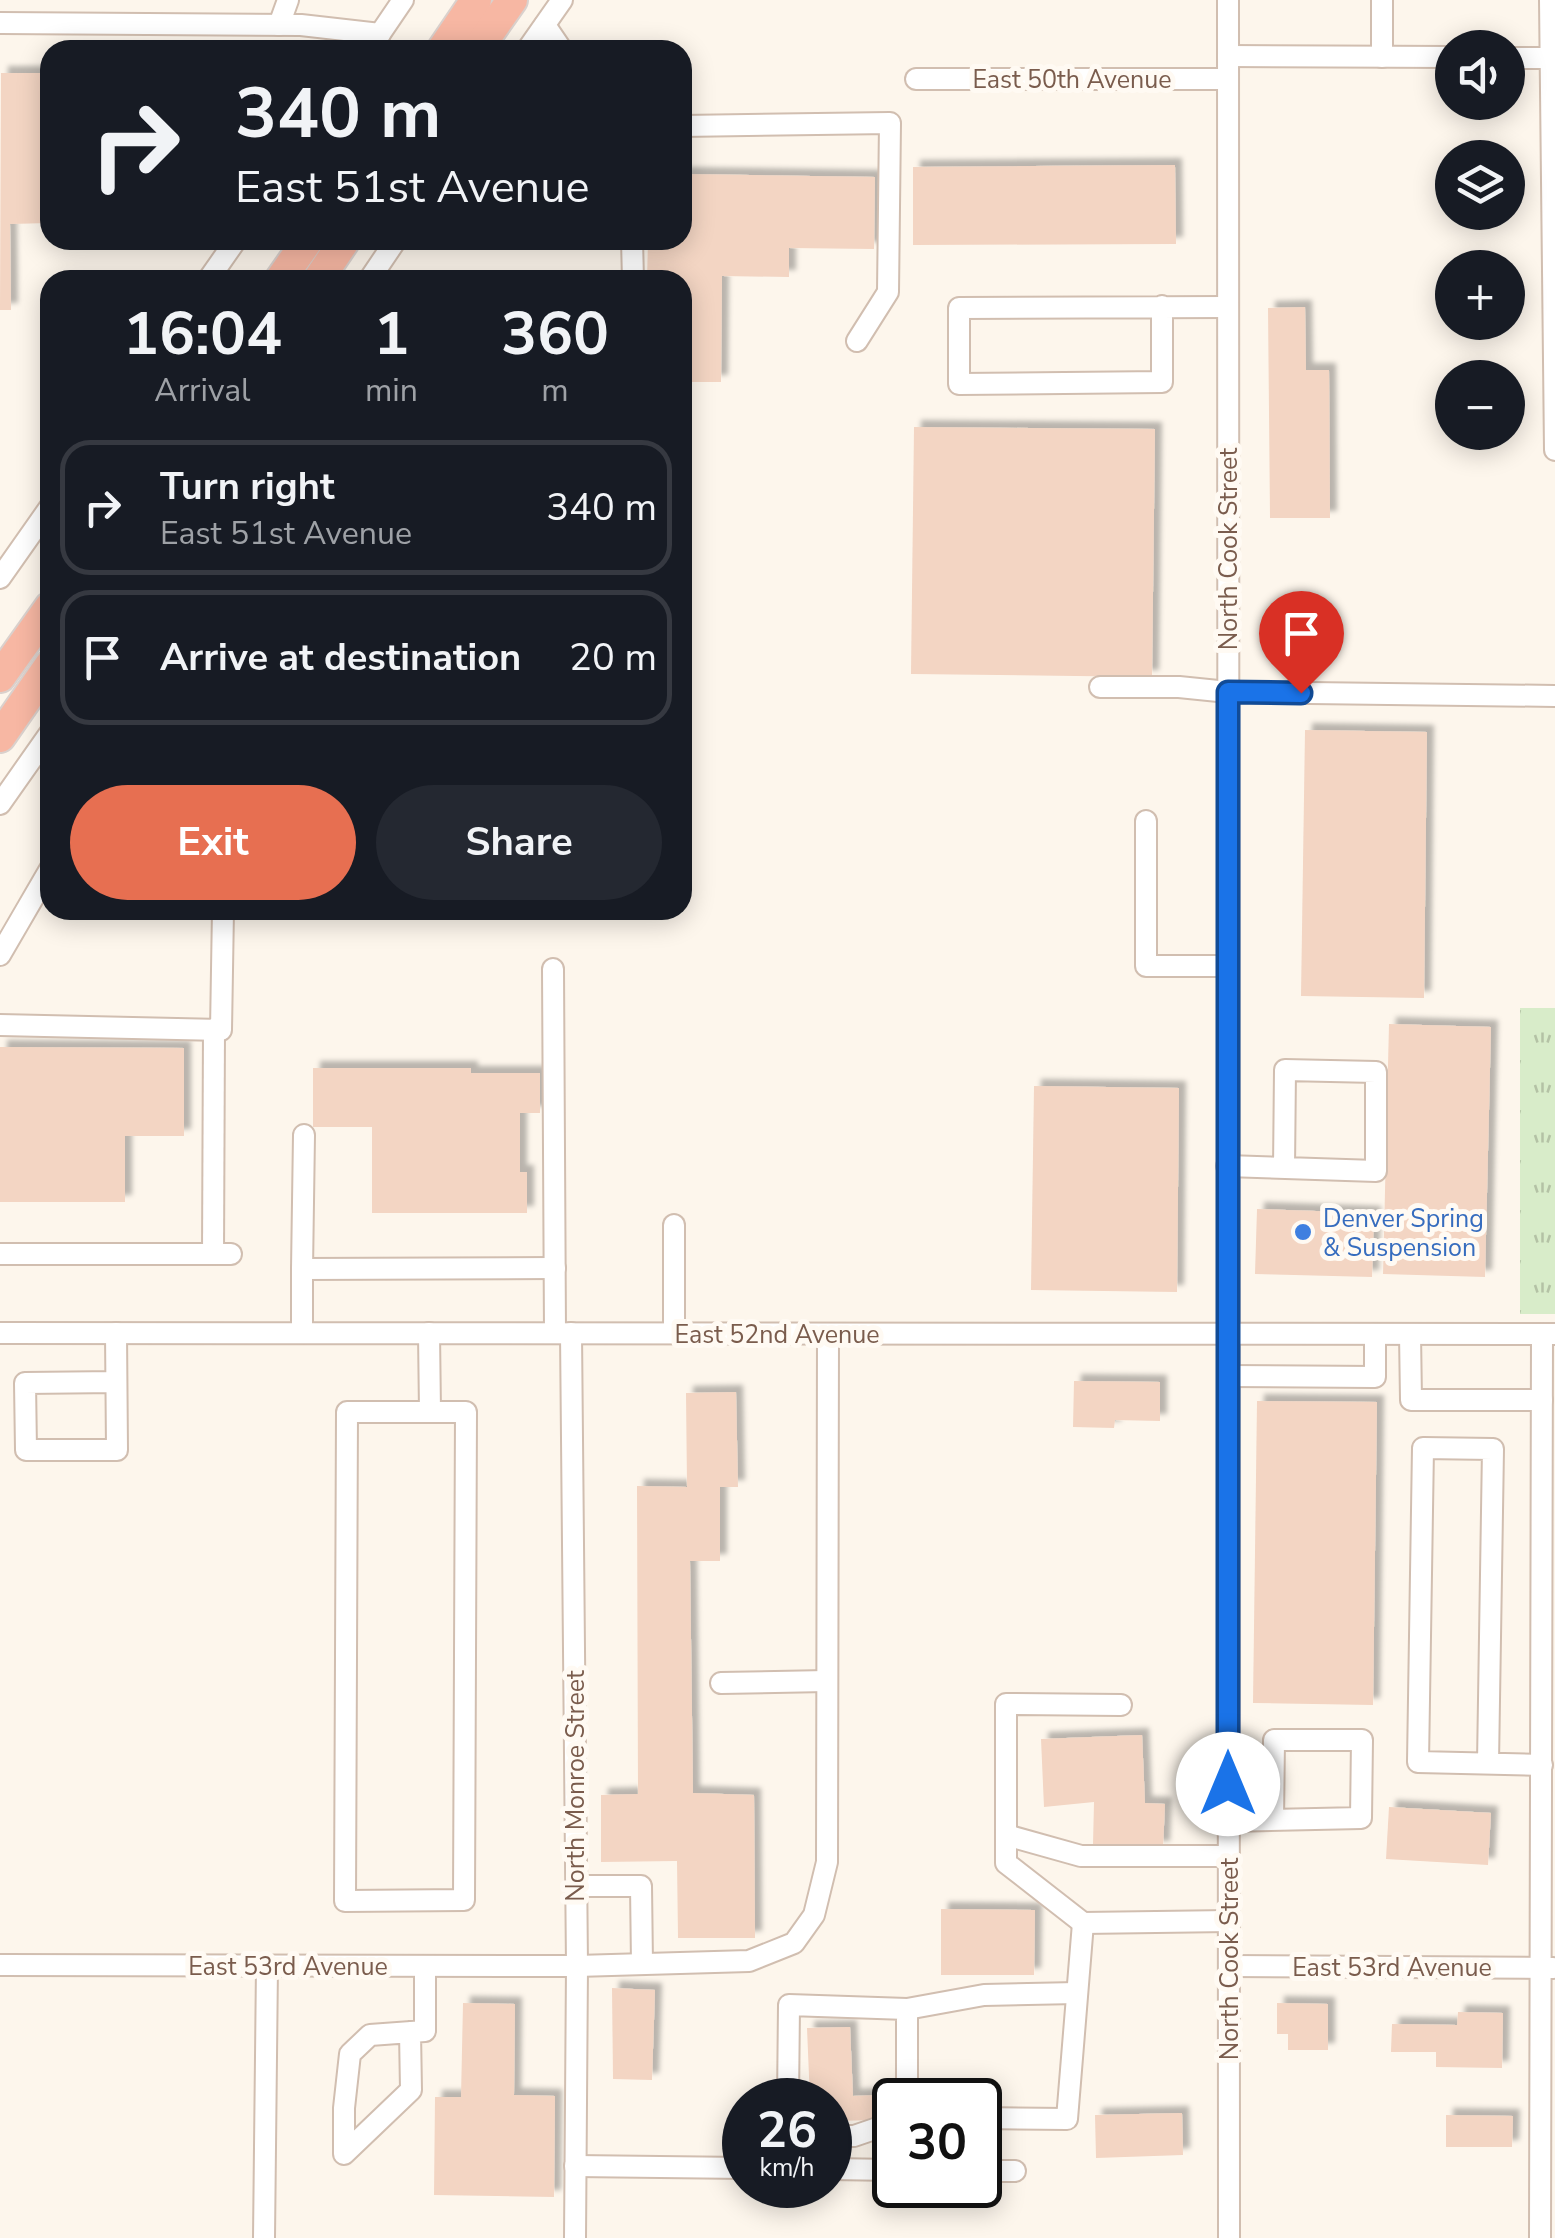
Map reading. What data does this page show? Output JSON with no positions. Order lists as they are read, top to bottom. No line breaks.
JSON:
{"streets":{"street":["East 50th Avenue","North Cook Street","East 52nd Avenue","North Monroe Street","East 53rd Avenue"]},"crossings":[["East 50th Avenue","North Cook Street"],["North Cook Street","East 52nd Avenue"],["North Cook Street","East 53rd Avenue"],["East 52nd Avenue","North Monroe Street"],["East 52nd Avenue","East 53rd Avenue"],["North Monroe Street","East 53rd Avenue"]],"places":["Denver Spring & Suspension"],"page":{"map_buttons":["+","−"],"turn":["340 m","East 51st Avenue"],"eta":["16:04","Arrival","1","min","360","m"],"list":[{"name":"Turn right","note":"East 51st Avenue","value":"340 m"},{"name":"Arrive at destination","value":"20 m"}],"buttons":["Exit","Share"],"speed":"26 km/h","limit":"30"}}
